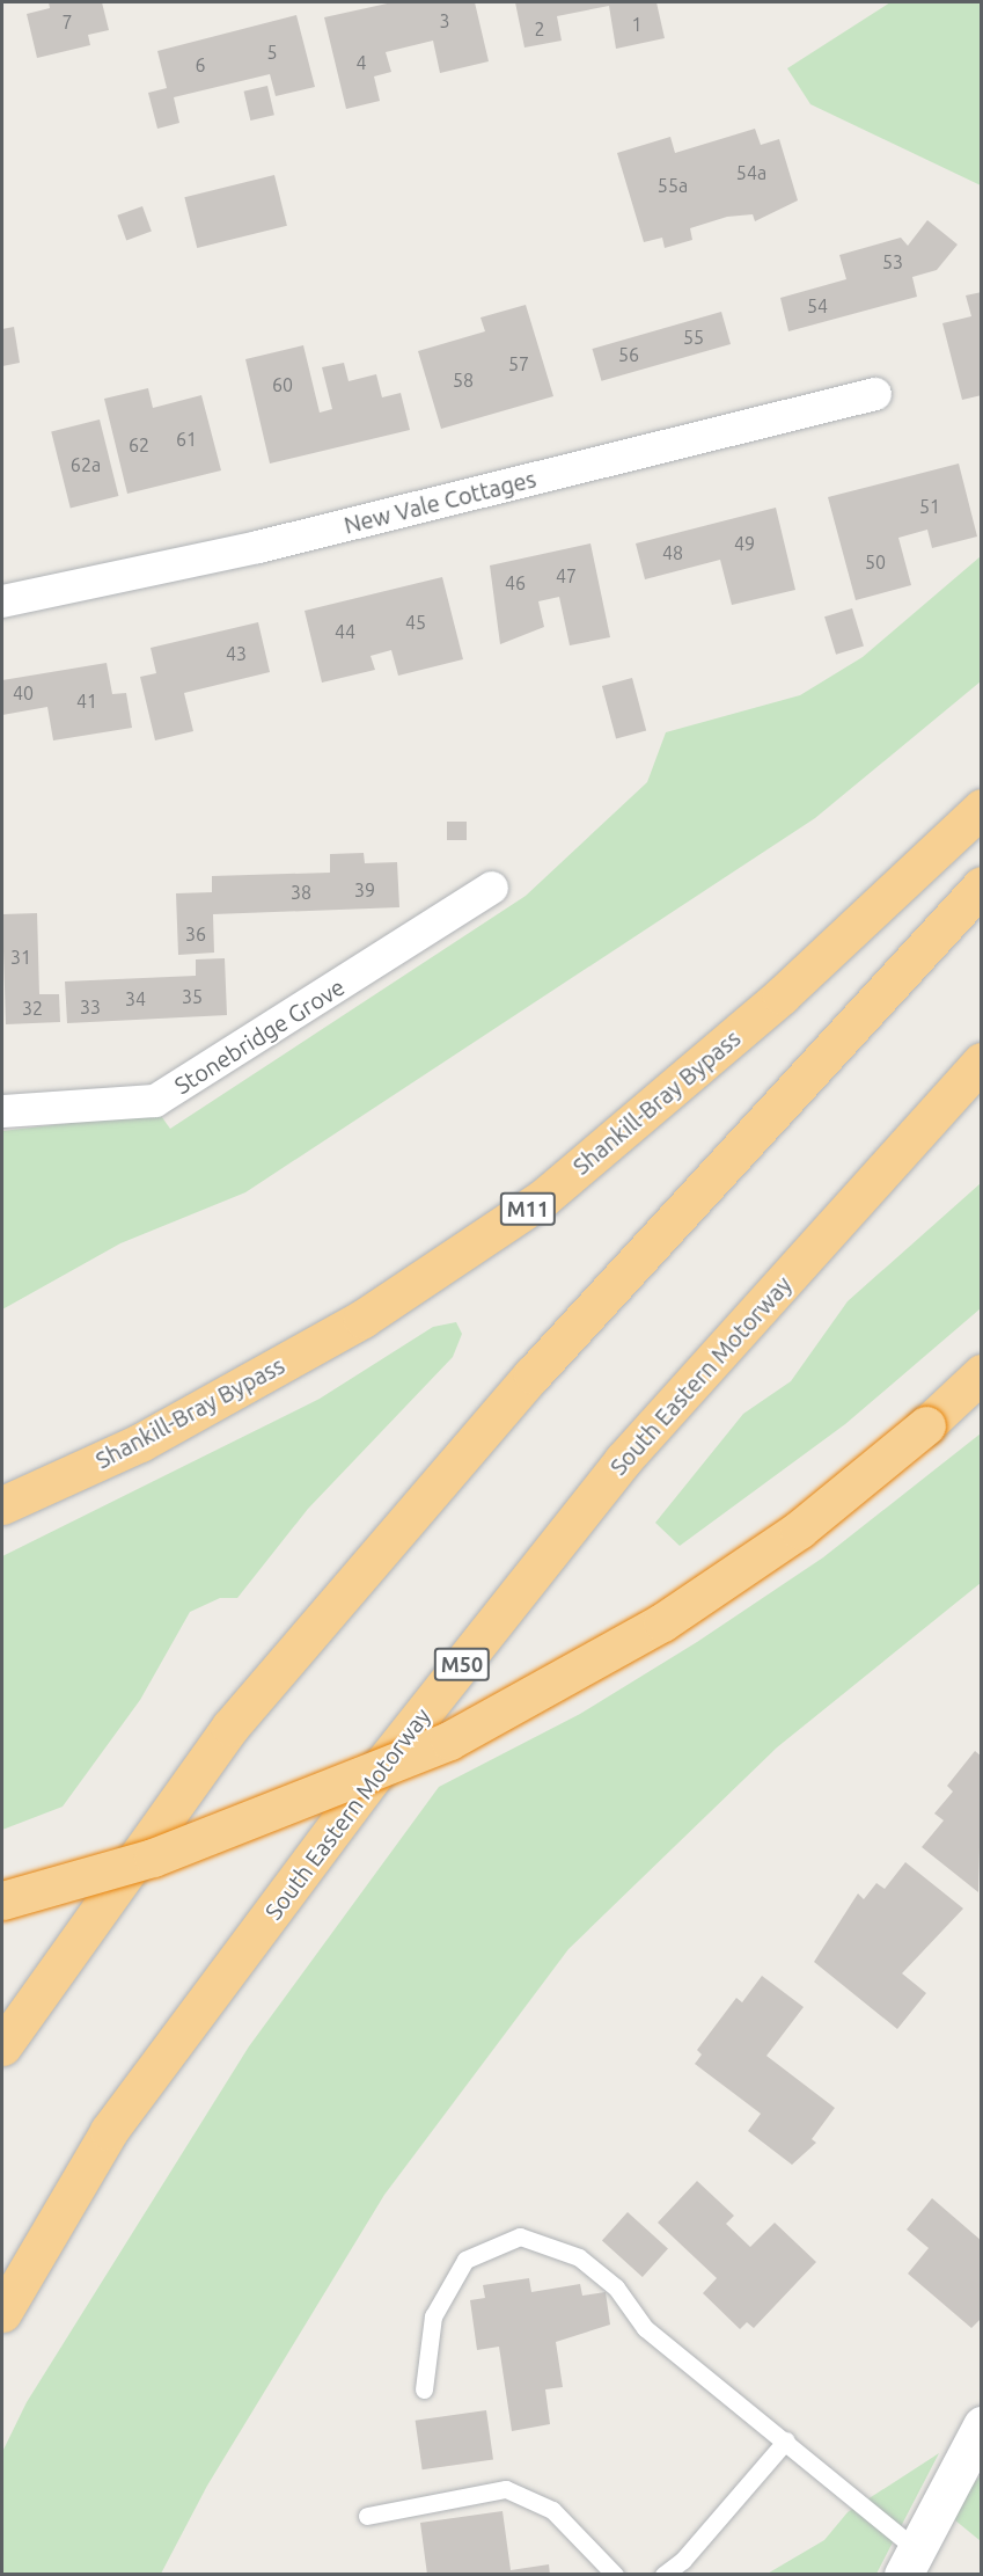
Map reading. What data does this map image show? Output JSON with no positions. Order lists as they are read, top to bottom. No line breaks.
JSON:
{"streets":{"highway":["Shankill-Bray Bypass","M11","South Eastern Motorway","M50"],"street":["New Vale Cottages","Stonebridge Grove"]},"house_numbers":["3","7","1","2","5","4","6","54a","55a","53","54","55","56","57","58","60","61","62","62a","51","49","48","50","47","46","45","44","43","40","41","39","38","36","31","35","34","33","32"]}
